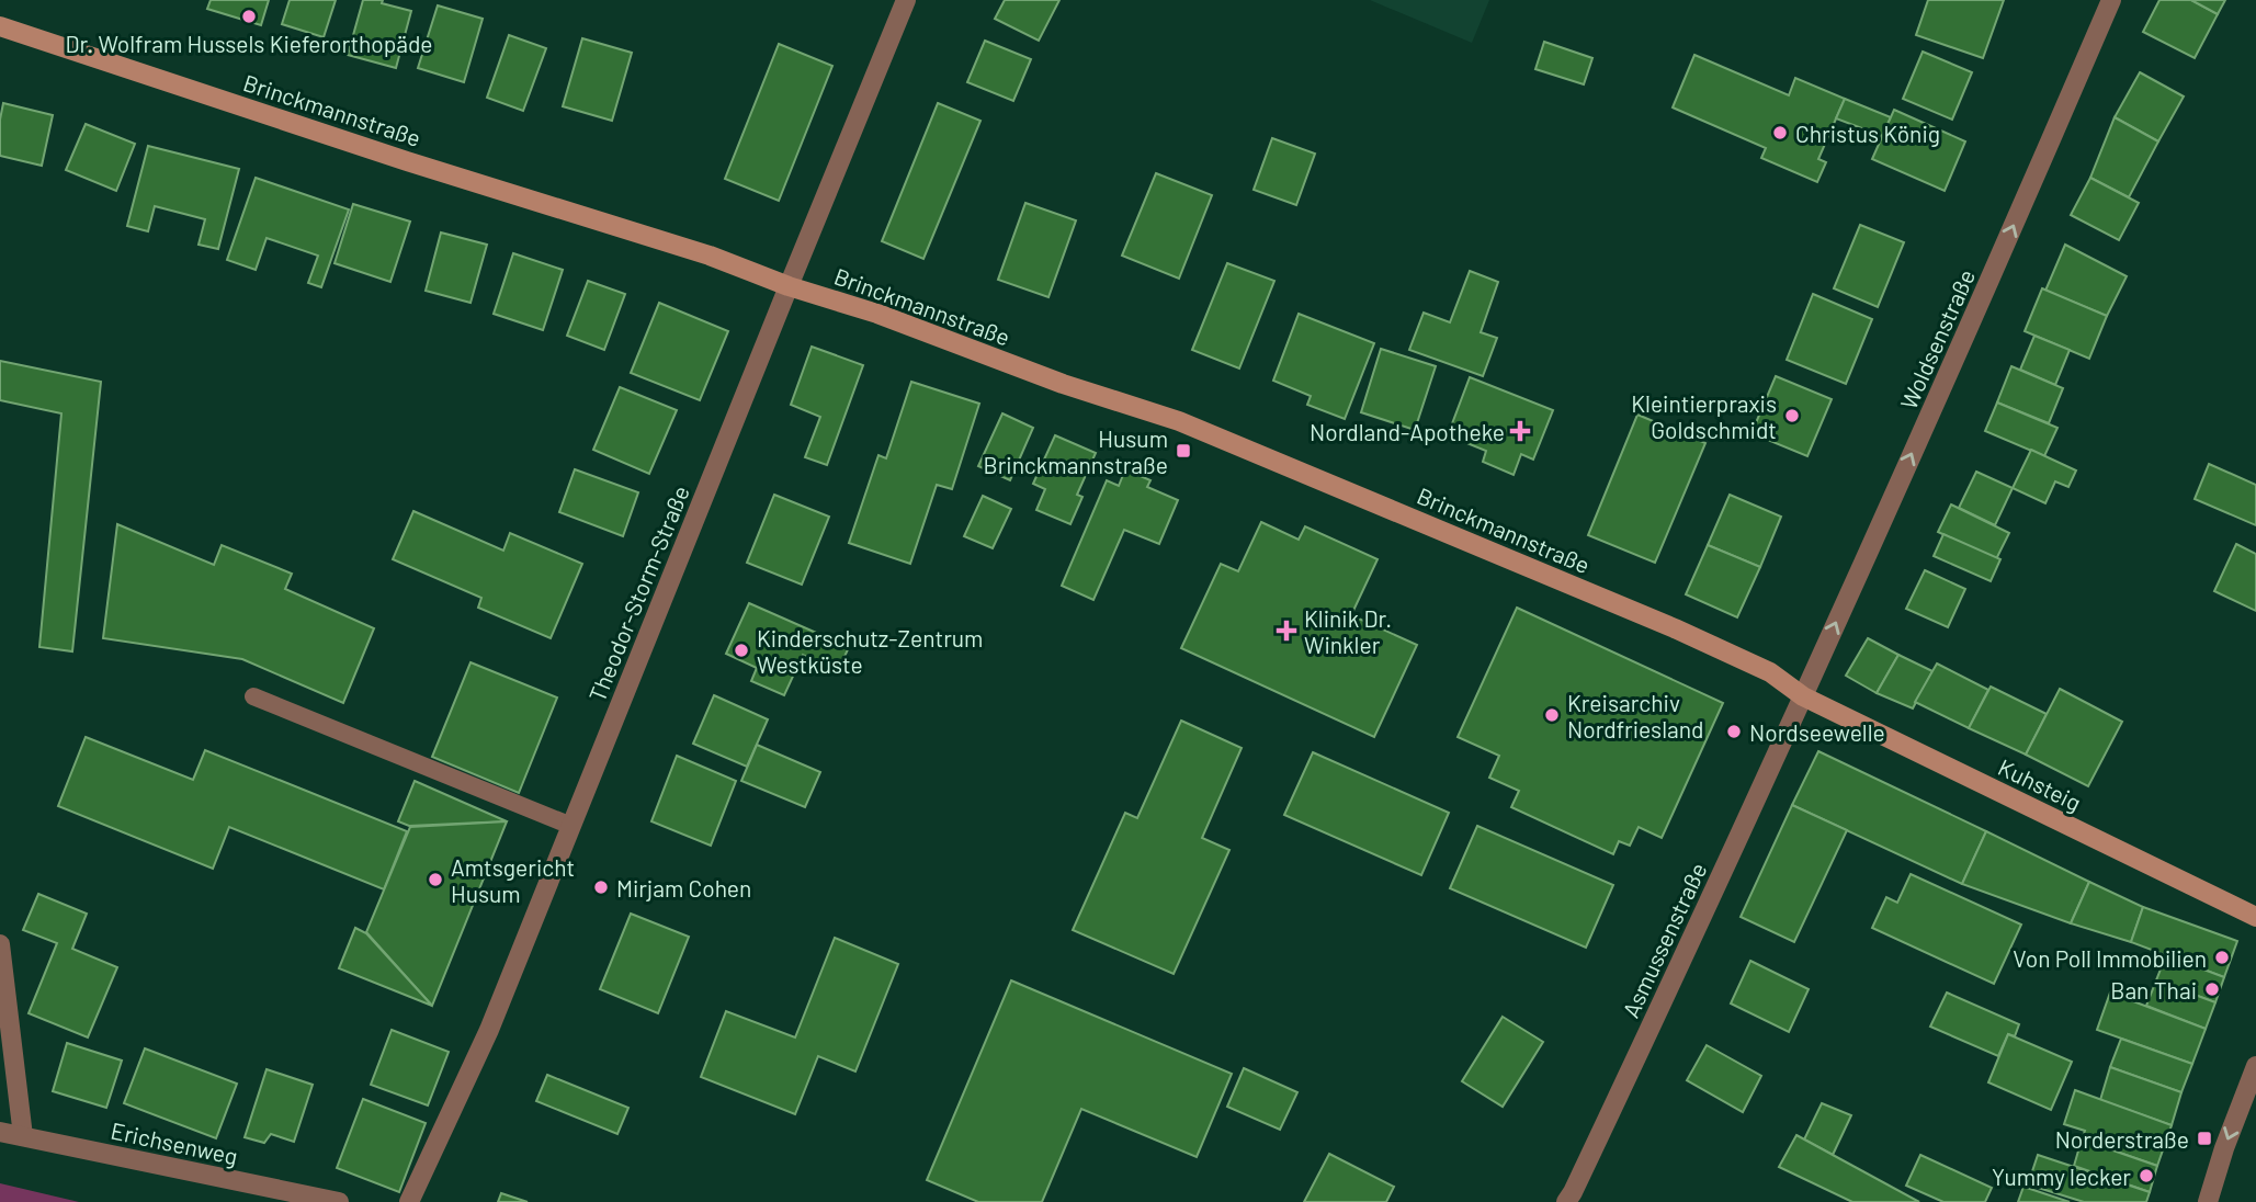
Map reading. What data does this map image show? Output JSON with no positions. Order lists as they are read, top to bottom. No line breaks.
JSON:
{"streets":{"main road":["Brinckmannstraße","Kuhsteig"],"street":["Woldsenstraße","Theodor-Storm-Straße","Asmussenstraße","Erichsenweg"]},"crossings":[["Brinckmannstraße","Woldsenstraße"],["Brinckmannstraße","Theodor-Storm-Straße"],["Brinckmannstraße","Kuhsteig"],["Brinckmannstraße","Asmussenstraße"],["Woldsenstraße","Kuhsteig"],["Woldsenstraße","Asmussenstraße"],["Kuhsteig","Asmussenstraße"]],"one_way":["Woldsenstraße"],"places":{"other":["Dr. Wolfram Hussels Kieferorthopäde","Christus König","Kleintierpraxis Goldschmidt","Kinderschutz-Zentrum Westküste","Kreisarchiv Nordfriesland","Nordseewelle","Amtsgericht Husum","Mirjam Cohen","Von Poll Immobilien","Ban Thai","Yummy lecker"],"health":["Nordland-Apotheke","Klinik Dr. Winkler"],"transit":["Husum Brinckmannstraße","Norderstraße"]}}
